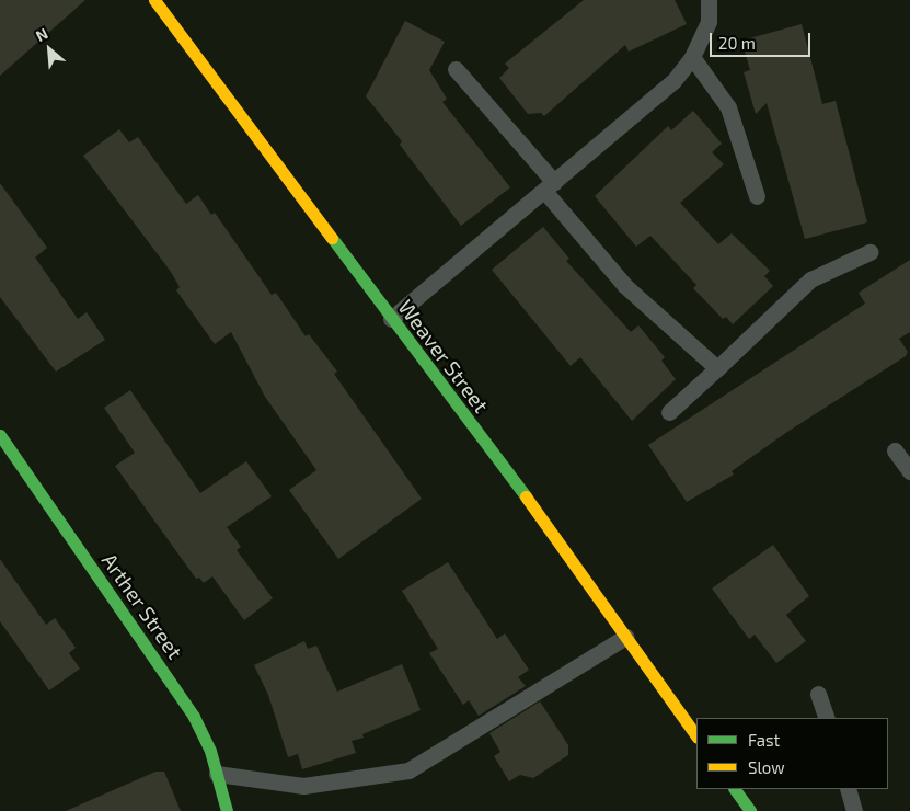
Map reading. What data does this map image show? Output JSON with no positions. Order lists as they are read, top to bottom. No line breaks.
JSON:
{"streets":{"street":["Weaver Street","Arther Street"]},"legend":["Fast","Slow"],"scale_bar":"20 m","north":"top left"}
